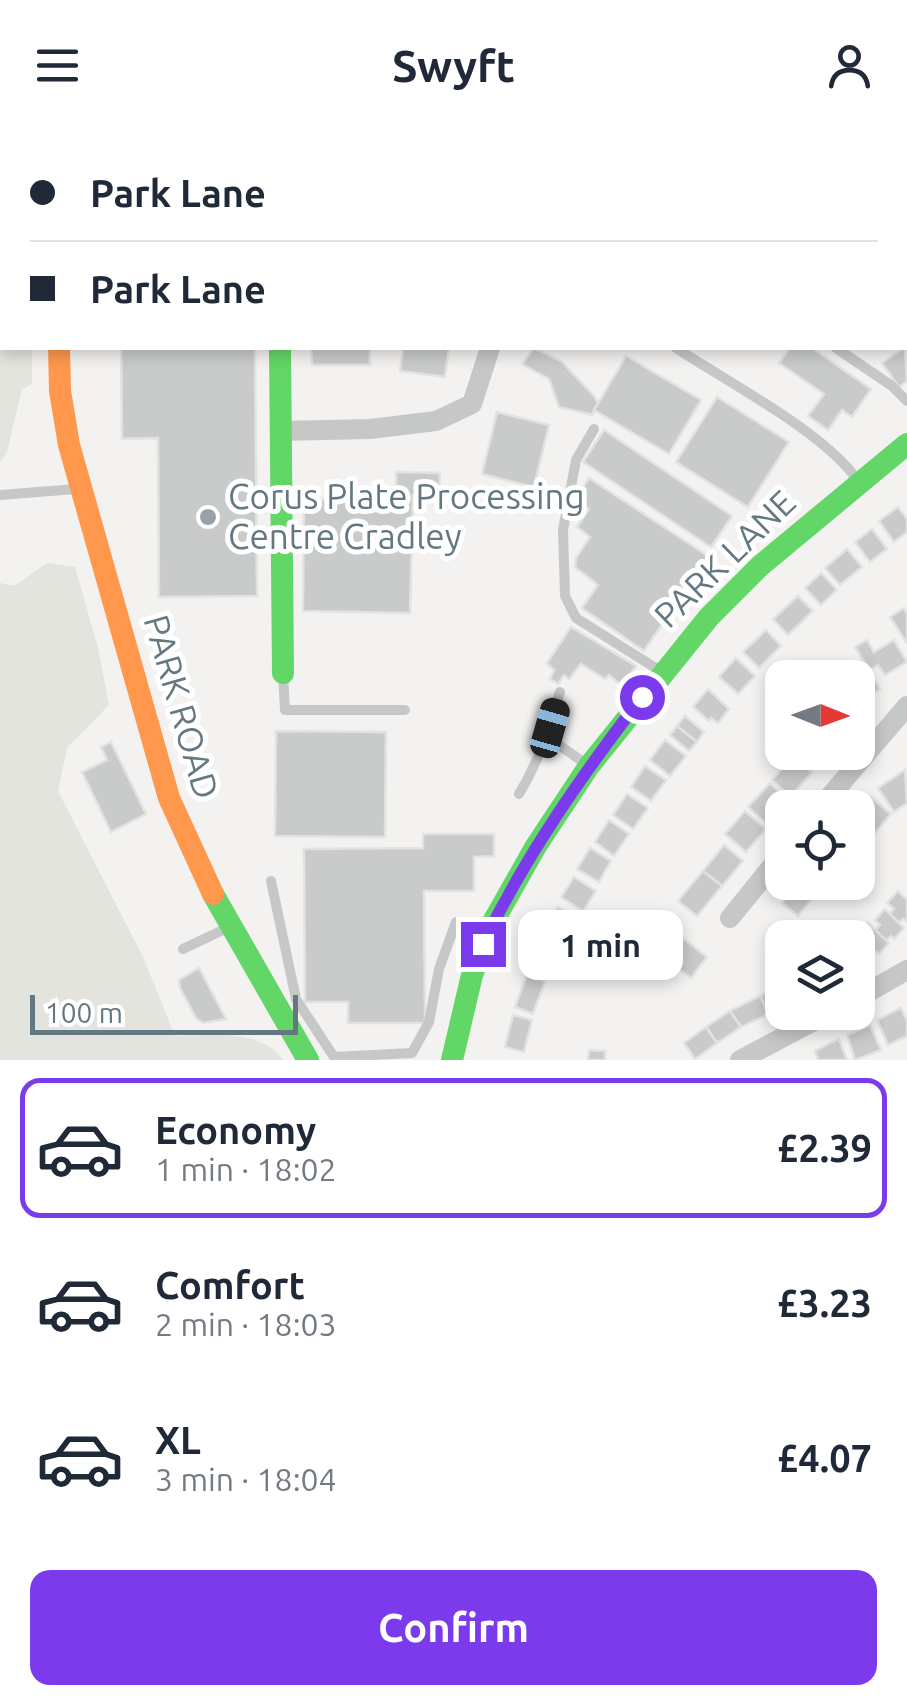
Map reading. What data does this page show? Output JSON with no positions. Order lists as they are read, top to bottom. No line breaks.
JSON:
{"streets":{"main road":["PARK LANE","PARK ROAD"]},"places":["Corus Plate Processing Centre Cradley"],"scale_bar":"100 m","north":"right","page":{"header":"Swyft","banner":["Park Lane","Park Lane"],"bubble":"1 min","scale":"100 m","list":[{"name":"Economy","note":"1 min · 18:02","value":"£2.39"},{"name":"Comfort","note":"2 min · 18:03","value":"£3.23"},{"name":"XL","note":"3 min · 18:04","value":"£4.07"}],"buttons":"Confirm"}}
